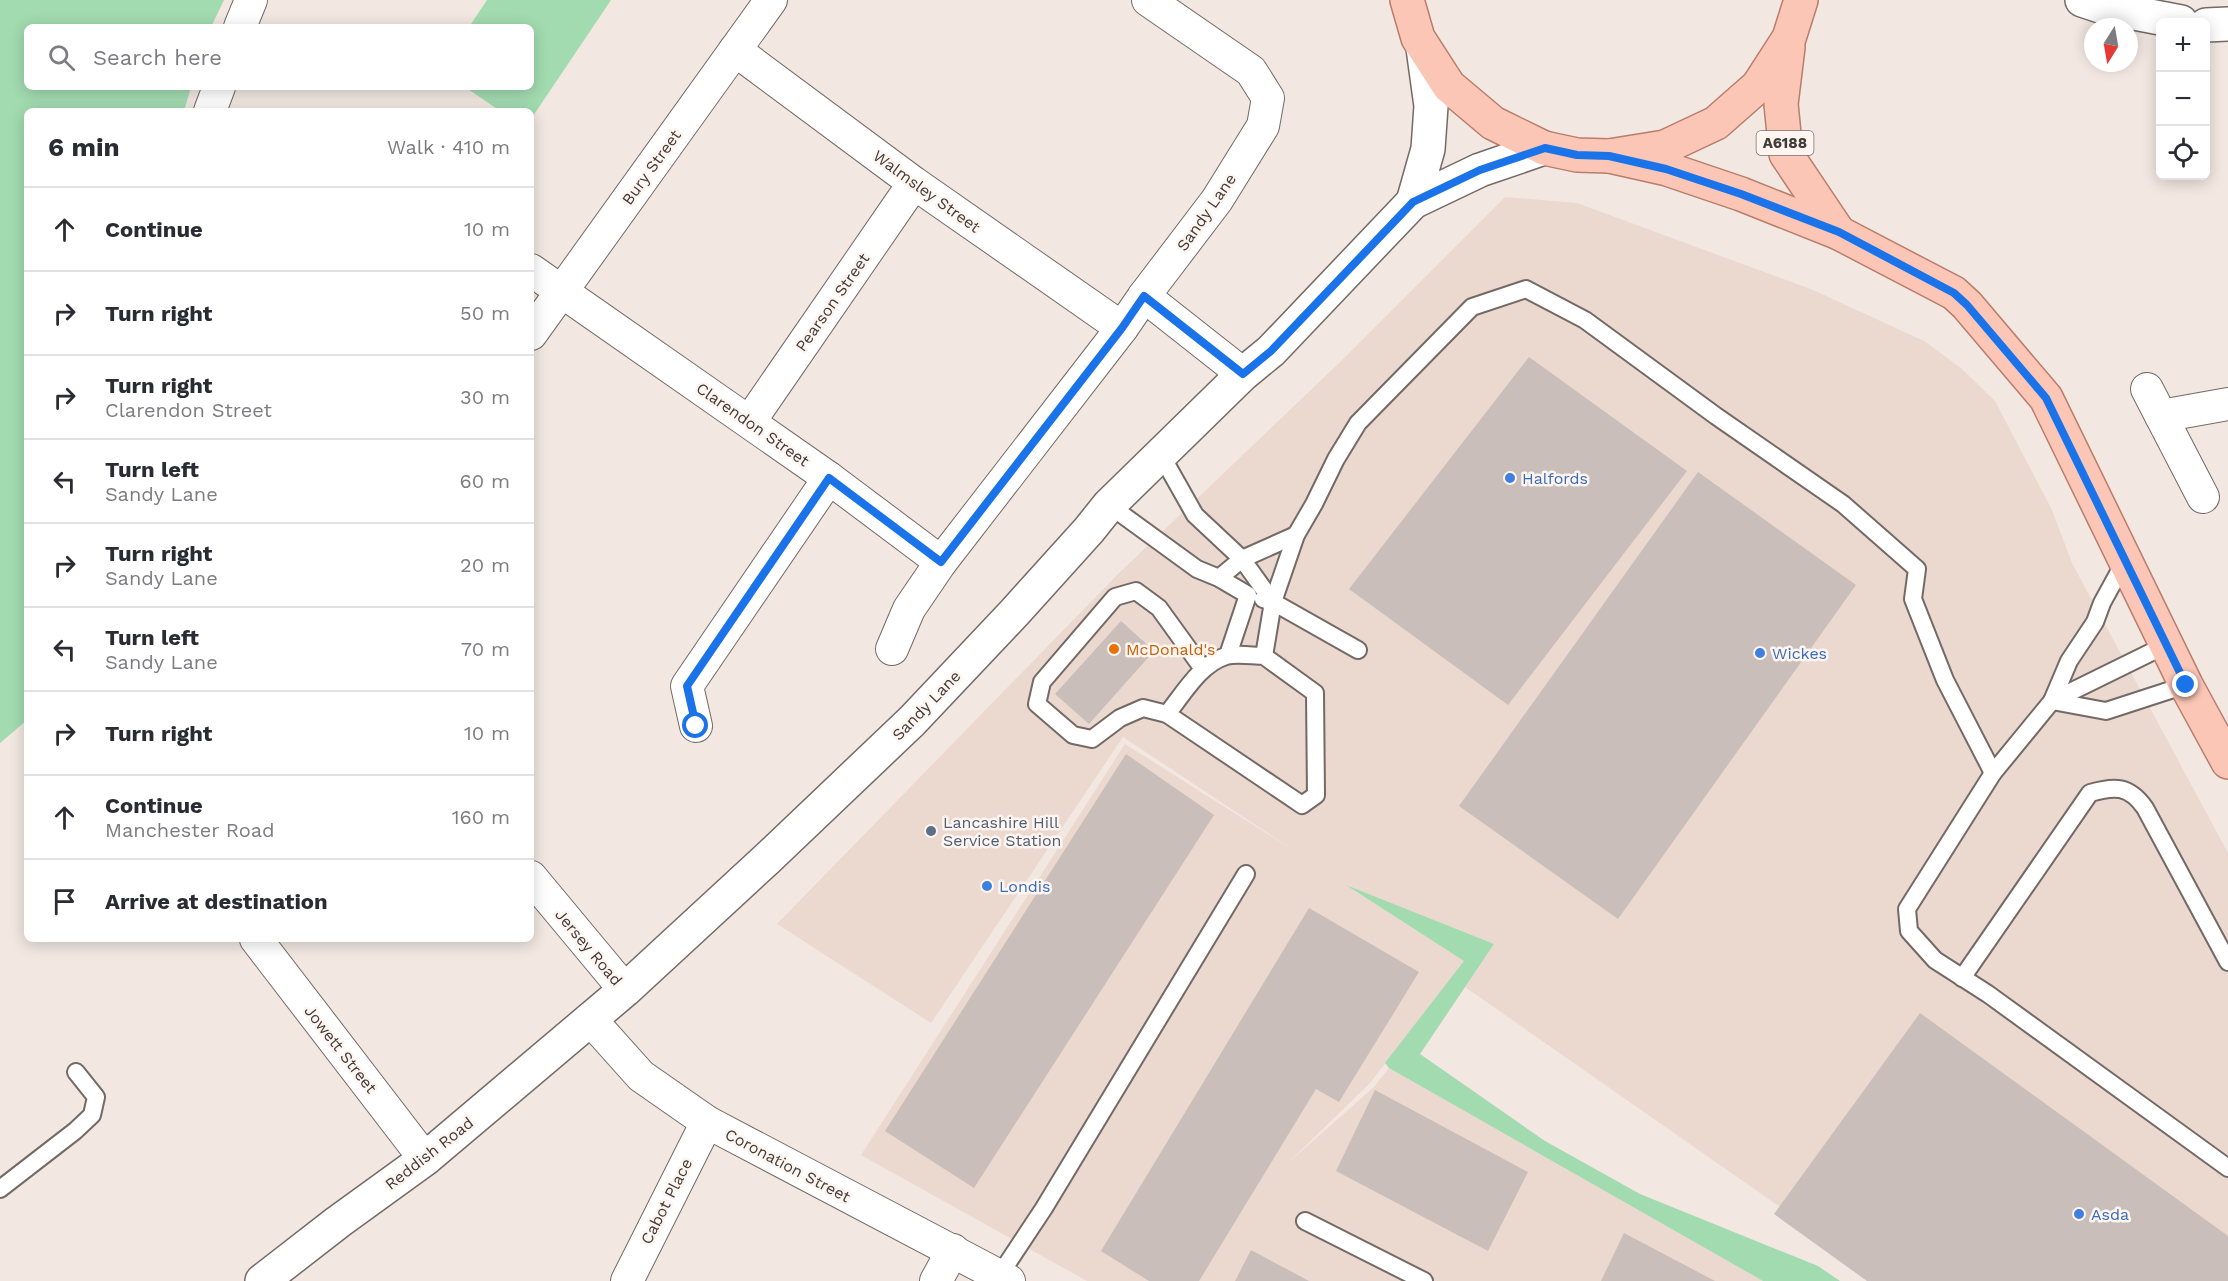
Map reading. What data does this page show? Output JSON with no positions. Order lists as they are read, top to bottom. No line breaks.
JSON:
{"streets":{"main road":["A6188","Sandy Lane","Reddish Road"],"street":["Bury Street","Walmsley Street","Pearson Street","Clarendon Street","Jersey Road","Jowett Street","Coronation Street","Cabot Place"]},"crossings":[["Bury Street","Walmsley Street"],["Bury Street","Clarendon Street"],["Walmsley Street","Sandy Lane"],["Walmsley Street","Pearson Street"],["Sandy Lane","Clarendon Street"],["Sandy Lane","Jersey Road"],["Sandy Lane","Reddish Road"],["Sandy Lane","Coronation Street"],["Pearson Street","Clarendon Street"],["Jowett Street","Reddish Road"],["Reddish Road","Coronation Street"],["Coronation Street","Cabot Place"]],"places":["Halfords","McDonald's","Wickes","Lancashire Hill Service Station","Londis","Asda"],"north":"bottom","page":{"map_buttons":["+","−"],"search":"Search here","heading":["6 min","Walk · 410 m"],"list":[["Continue","10 m"],["Turn right","50 m"],["Turn right","Clarendon Street","30 m"],["Turn left","Sandy Lane","60 m"],["Turn right","Sandy Lane","20 m"],["Turn left","Sandy Lane","70 m"],["Turn right","10 m"],["Continue","Manchester Road","160 m"],"Arrive at destination"]}}
